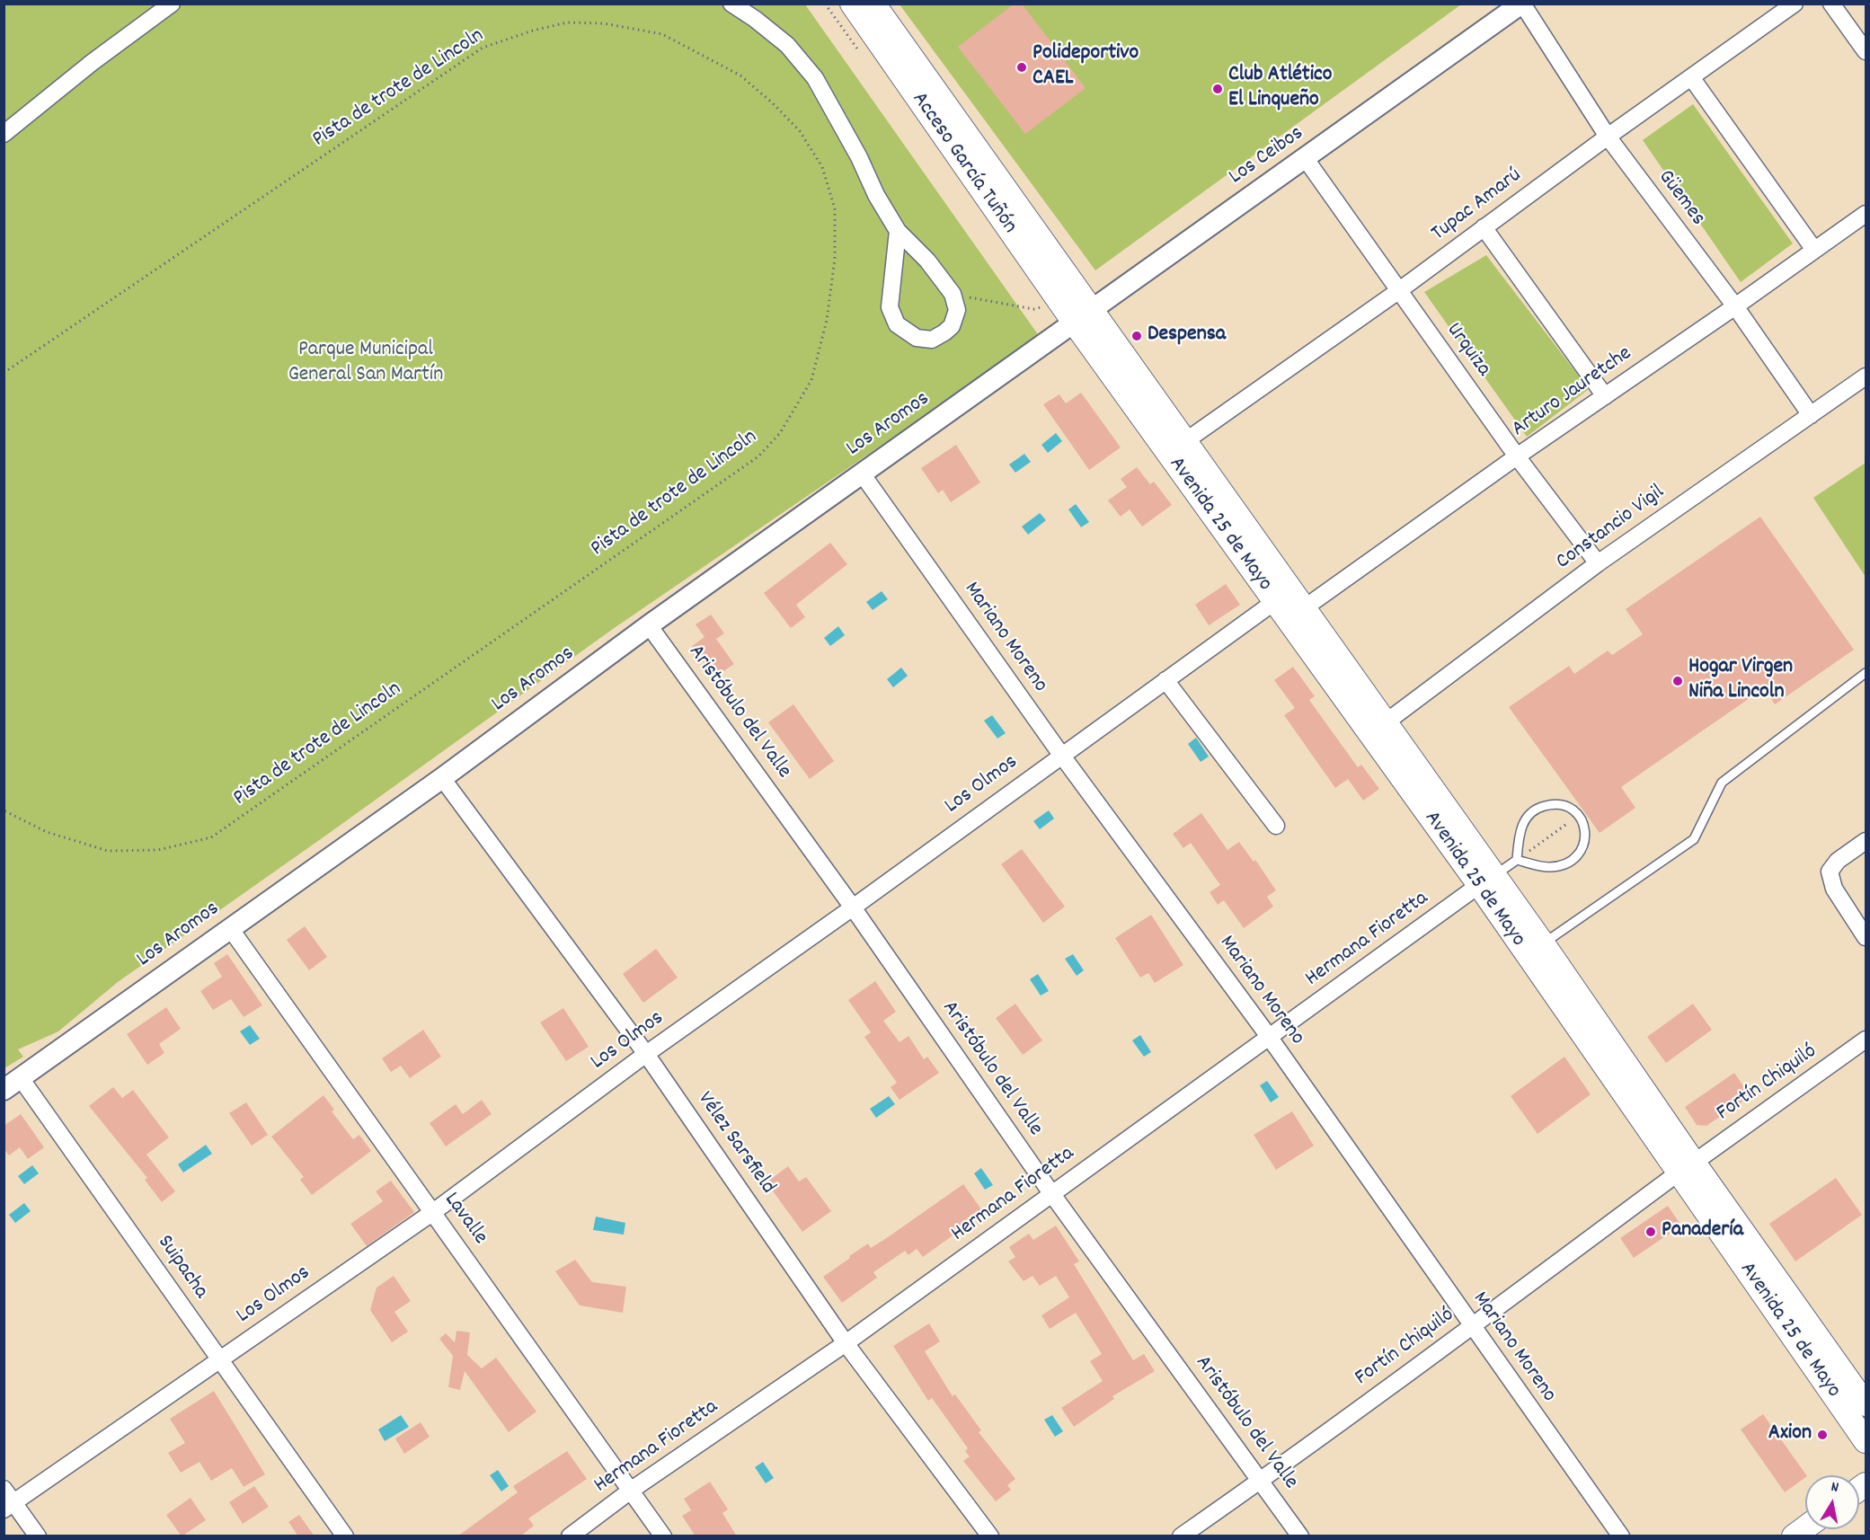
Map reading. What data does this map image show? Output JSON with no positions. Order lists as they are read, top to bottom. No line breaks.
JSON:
{"streets":{"main road":["Acceso García Tuñón","Avenida 25 de Mayo"],"street":["Los Ceibos","Güemes","Tupac Amarú","Urquiza","Arturo Jauretche","Los Aromos","Constancio Vigil","Mariano Moreno","Aristóbulo del Valle","Los Olmos","Hermana Fioretta","Fortín Chiquiló","Vélez Sarsfield","Lavalle","Suipacha"],"path":["Pista de trote de Lincoln"]},"crossings":[["Los Ceibos","Acceso García Tuñón"],["Los Ceibos","Güemes"],["Los Ceibos","Urquiza"],["Los Ceibos","Los Aromos"],["Los Ceibos","Avenida 25 de Mayo"],["Acceso García Tuñón","Los Aromos"],["Acceso García Tuñón","Avenida 25 de Mayo"],["Güemes","Tupac Amarú"],["Güemes","Arturo Jauretche"],["Güemes","Constancio Vigil"],["Tupac Amarú","Urquiza"],["Tupac Amarú","Avenida 25 de Mayo"],["Urquiza","Arturo Jauretche"],["Urquiza","Constancio Vigil"],["Arturo Jauretche","Avenida 25 de Mayo"],["Los Aromos","Avenida 25 de Mayo"],["Los Aromos","Mariano Moreno"],["Los Aromos","Aristóbulo del Valle"],["Los Aromos","Vélez Sarsfield"],["Los Aromos","Lavalle"],["Los Aromos","Suipacha"],["Avenida 25 de Mayo","Constancio Vigil"],["Avenida 25 de Mayo","Los Olmos"],["Avenida 25 de Mayo","Hermana Fioretta"],["Avenida 25 de Mayo","Fortín Chiquiló"],["Mariano Moreno","Los Olmos"],["Mariano Moreno","Hermana Fioretta"],["Mariano Moreno","Fortín Chiquiló"],["Aristóbulo del Valle","Los Olmos"],["Aristóbulo del Valle","Hermana Fioretta"],["Aristóbulo del Valle","Fortín Chiquiló"],["Los Olmos","Vélez Sarsfield"],["Los Olmos","Lavalle"],["Los Olmos","Suipacha"],["Hermana Fioretta","Vélez Sarsfield"],["Hermana Fioretta","Lavalle"]],"parks":["Parque Municipal General San Martín"],"places":["Polideportivo CAEL","Club Atlético El Linqueño","Despensa","Hogar Virgen Niña Lincoln","Panadería","Axion"],"north":"top"}
